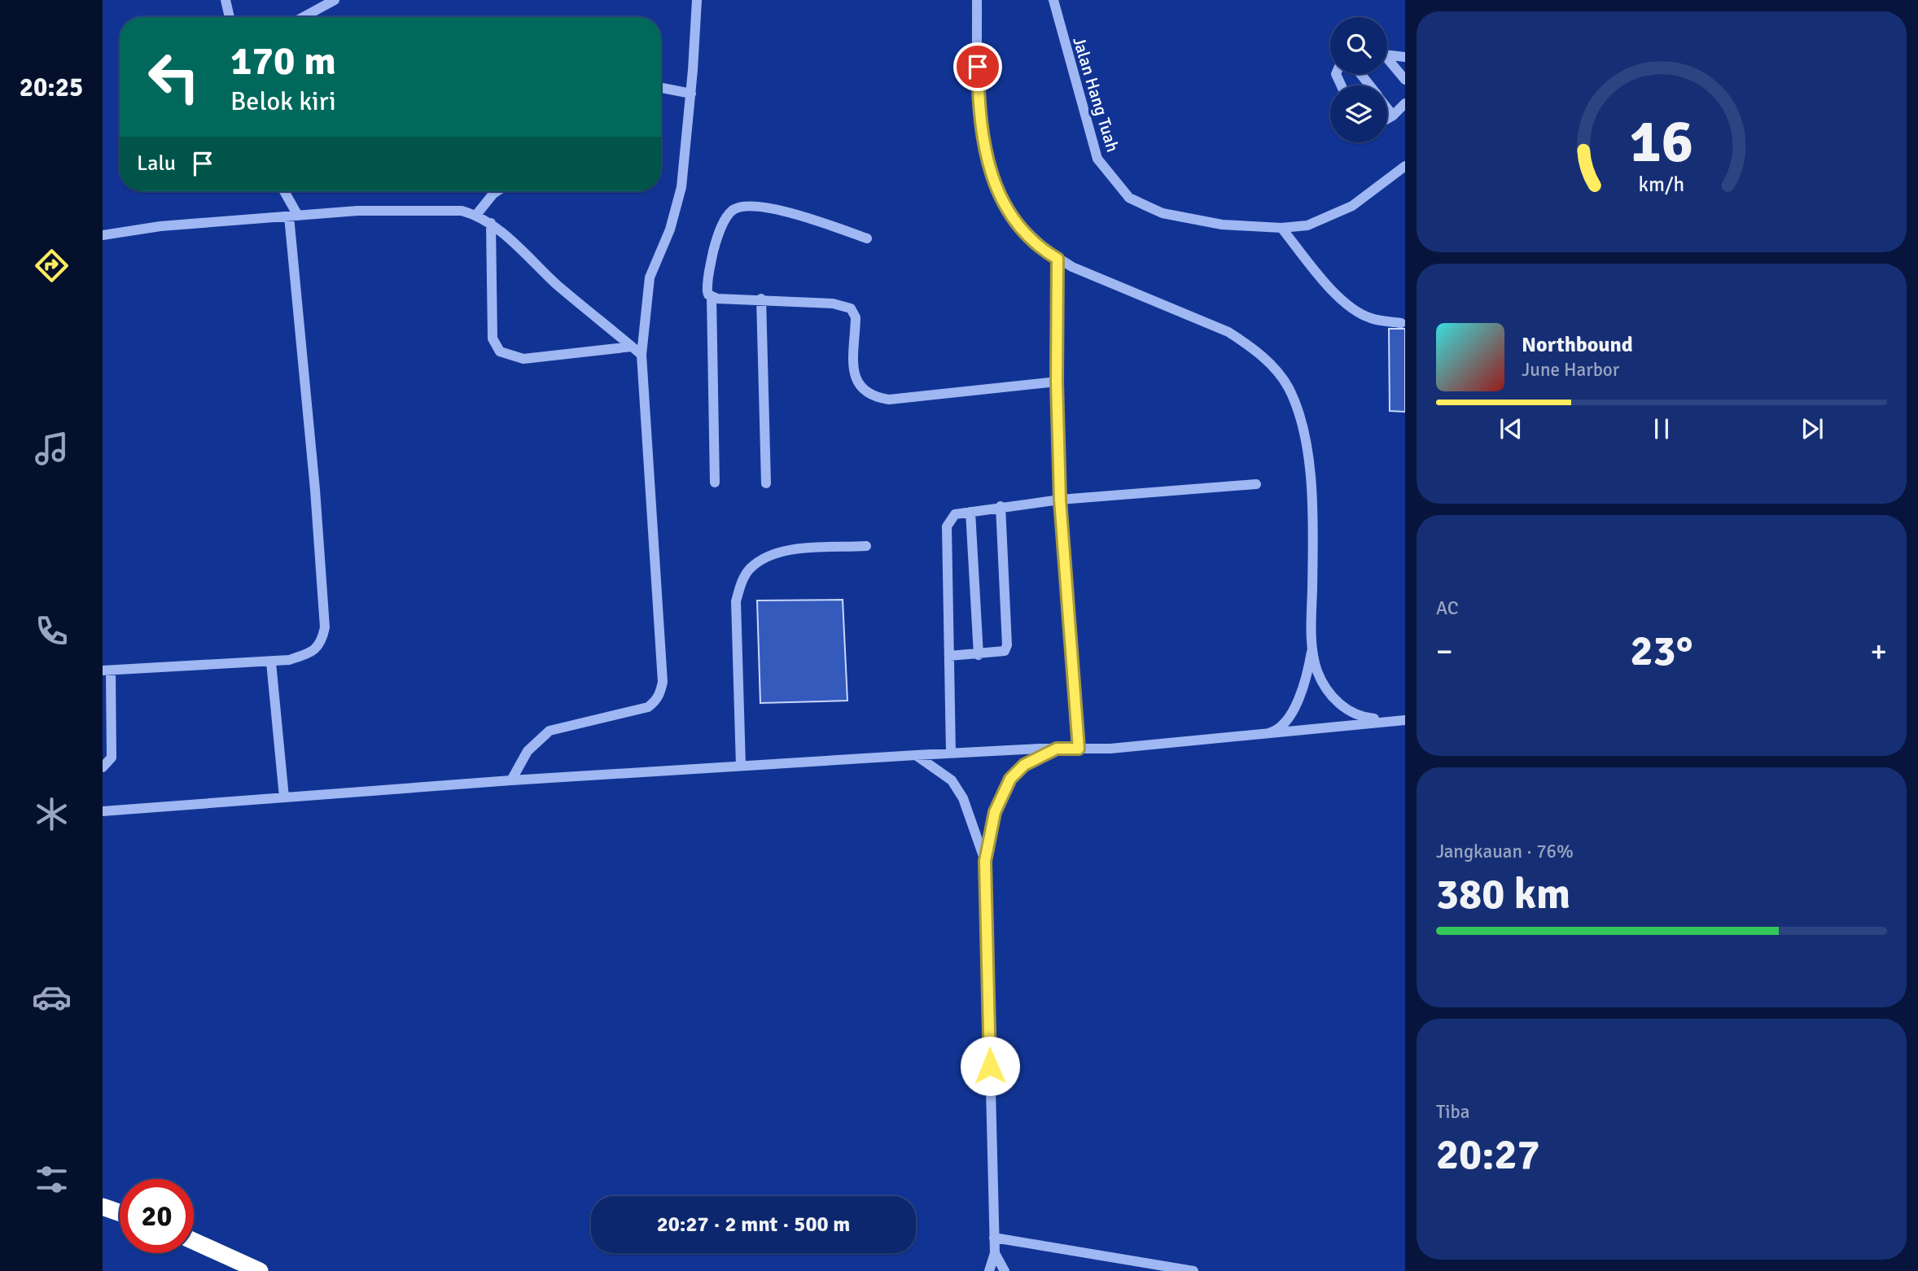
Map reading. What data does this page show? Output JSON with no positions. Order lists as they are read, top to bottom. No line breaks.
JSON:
{"streets":{"street":["Jalan Hang Tuah"]},"page":{"tabs":"20:25","turn":["170 m","Belok kiri"],"then":"Lalu","song":["Northbound","June Harbor"],"tile":["AC",["Jangkauan · 76%","380 km"],["Tiba","20:27"]],"heat":["−","23°","+"],"limit":"20","trip":"20:27 · 2 mnt · 500 m","gauge":["16","km/h"]}}
